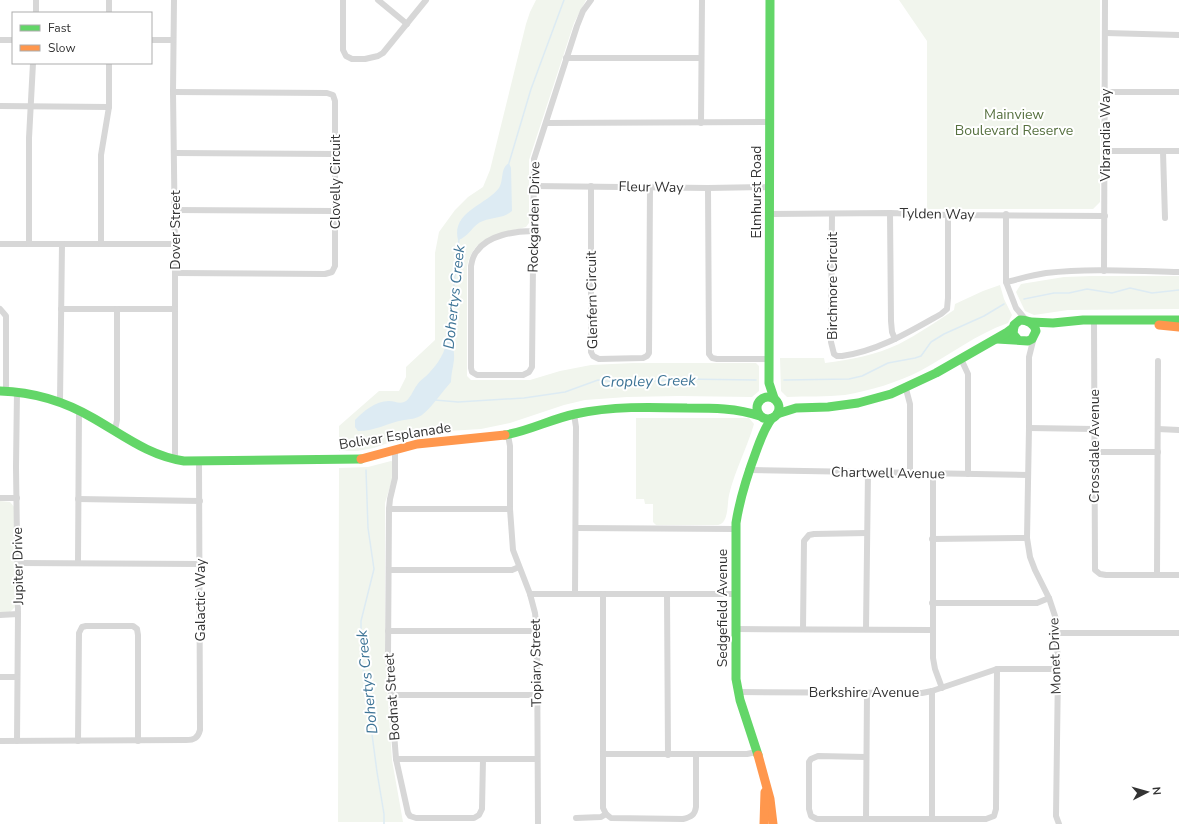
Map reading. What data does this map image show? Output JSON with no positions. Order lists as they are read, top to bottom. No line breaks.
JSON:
{"streets":{"street":["Vibrandia Way","Clovelly Circuit","Fleur Way","Elmhurst Road","Tylden Way","Rockgarden Drive","Dover Street","Birchmore Circuit","Glenfern Circuit","Bolivar Esplanade","Crossdale Avenue","Chartwell Avenue","Jupiter Drive","Galactic Way","Sedgefield Avenue","Monet Drive","Topiary Street","Berkshire Avenue","Bodnat Street"]},"crossings":[["Vibrandia Way","Tylden Way"],["Clovelly Circuit","Dover Street"],["Fleur Way","Elmhurst Road"],["Fleur Way","Rockgarden Drive"],["Fleur Way","Glenfern Circuit"],["Elmhurst Road","Tylden Way"],["Elmhurst Road","Bolivar Esplanade"],["Elmhurst Road","Sedgefield Avenue"],["Tylden Way","Birchmore Circuit"],["Dover Street","Bolivar Esplanade"],["Bolivar Esplanade","Jupiter Drive"],["Bolivar Esplanade","Galactic Way"],["Bolivar Esplanade","Sedgefield Avenue"],["Bolivar Esplanade","Topiary Street"],["Bolivar Esplanade","Bodnat Street"],["Chartwell Avenue","Sedgefield Avenue"],["Chartwell Avenue","Monet Drive"],["Sedgefield Avenue","Berkshire Avenue"],["Monet Drive","Berkshire Avenue"]],"water":["Dohertys Creek","Cropley Creek"],"parks":["Mainview Boulevard Reserve"],"legend":["Fast","Slow"],"north":"right"}
